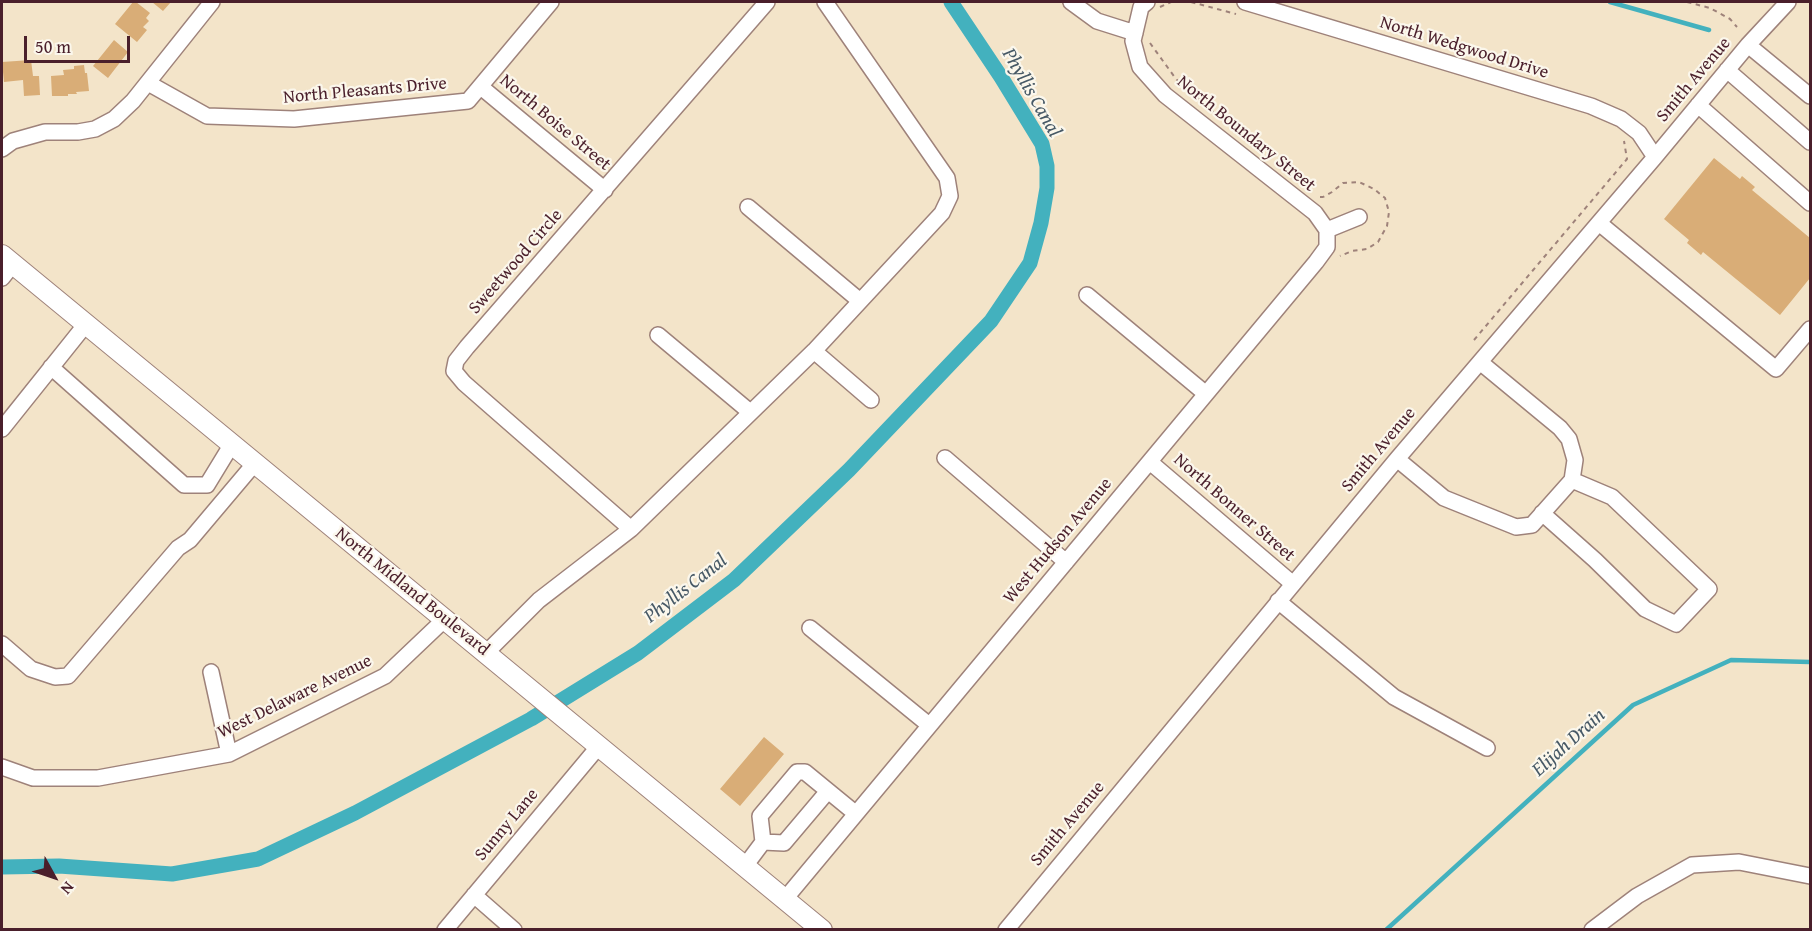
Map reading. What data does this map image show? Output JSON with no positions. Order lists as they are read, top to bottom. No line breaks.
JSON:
{"streets":{"main road":["North Midland Boulevard"],"street":["North Wedgwood Drive","Smith Avenue","North Pleasants Drive","North Boise Street","North Boundary Street","Sweetwood Circle","North Bonner Street","West Hudson Avenue","West Delaware Avenue","Sunny Lane"]},"crossings":[["North Wedgwood Drive","Smith Avenue"],["Smith Avenue","North Bonner Street"],["North Pleasants Drive","North Boise Street"],["North Boise Street","Sweetwood Circle"],["North Boundary Street","West Hudson Avenue"],["North Bonner Street","West Hudson Avenue"],["West Hudson Avenue","North Midland Boulevard"],["North Midland Boulevard","West Delaware Avenue"],["North Midland Boulevard","Sunny Lane"]],"water":["Phyllis Canal","Elijah Drain"],"scale_bar":"50 m","north":"bottom right"}
